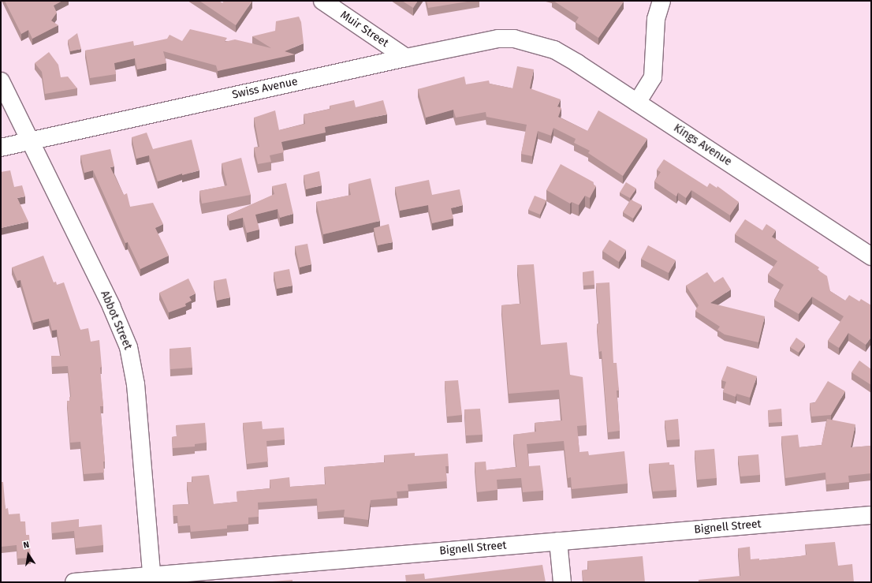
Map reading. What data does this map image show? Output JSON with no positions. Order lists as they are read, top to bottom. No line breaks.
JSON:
{"streets":{"street":["Muir Street","Swiss Avenue","Kings Avenue","Abbot Street","Bignell Street"]},"crossings":[["Muir Street","Swiss Avenue"],["Swiss Avenue","Kings Avenue"],["Swiss Avenue","Abbot Street"],["Abbot Street","Bignell Street"]],"north":"top"}
